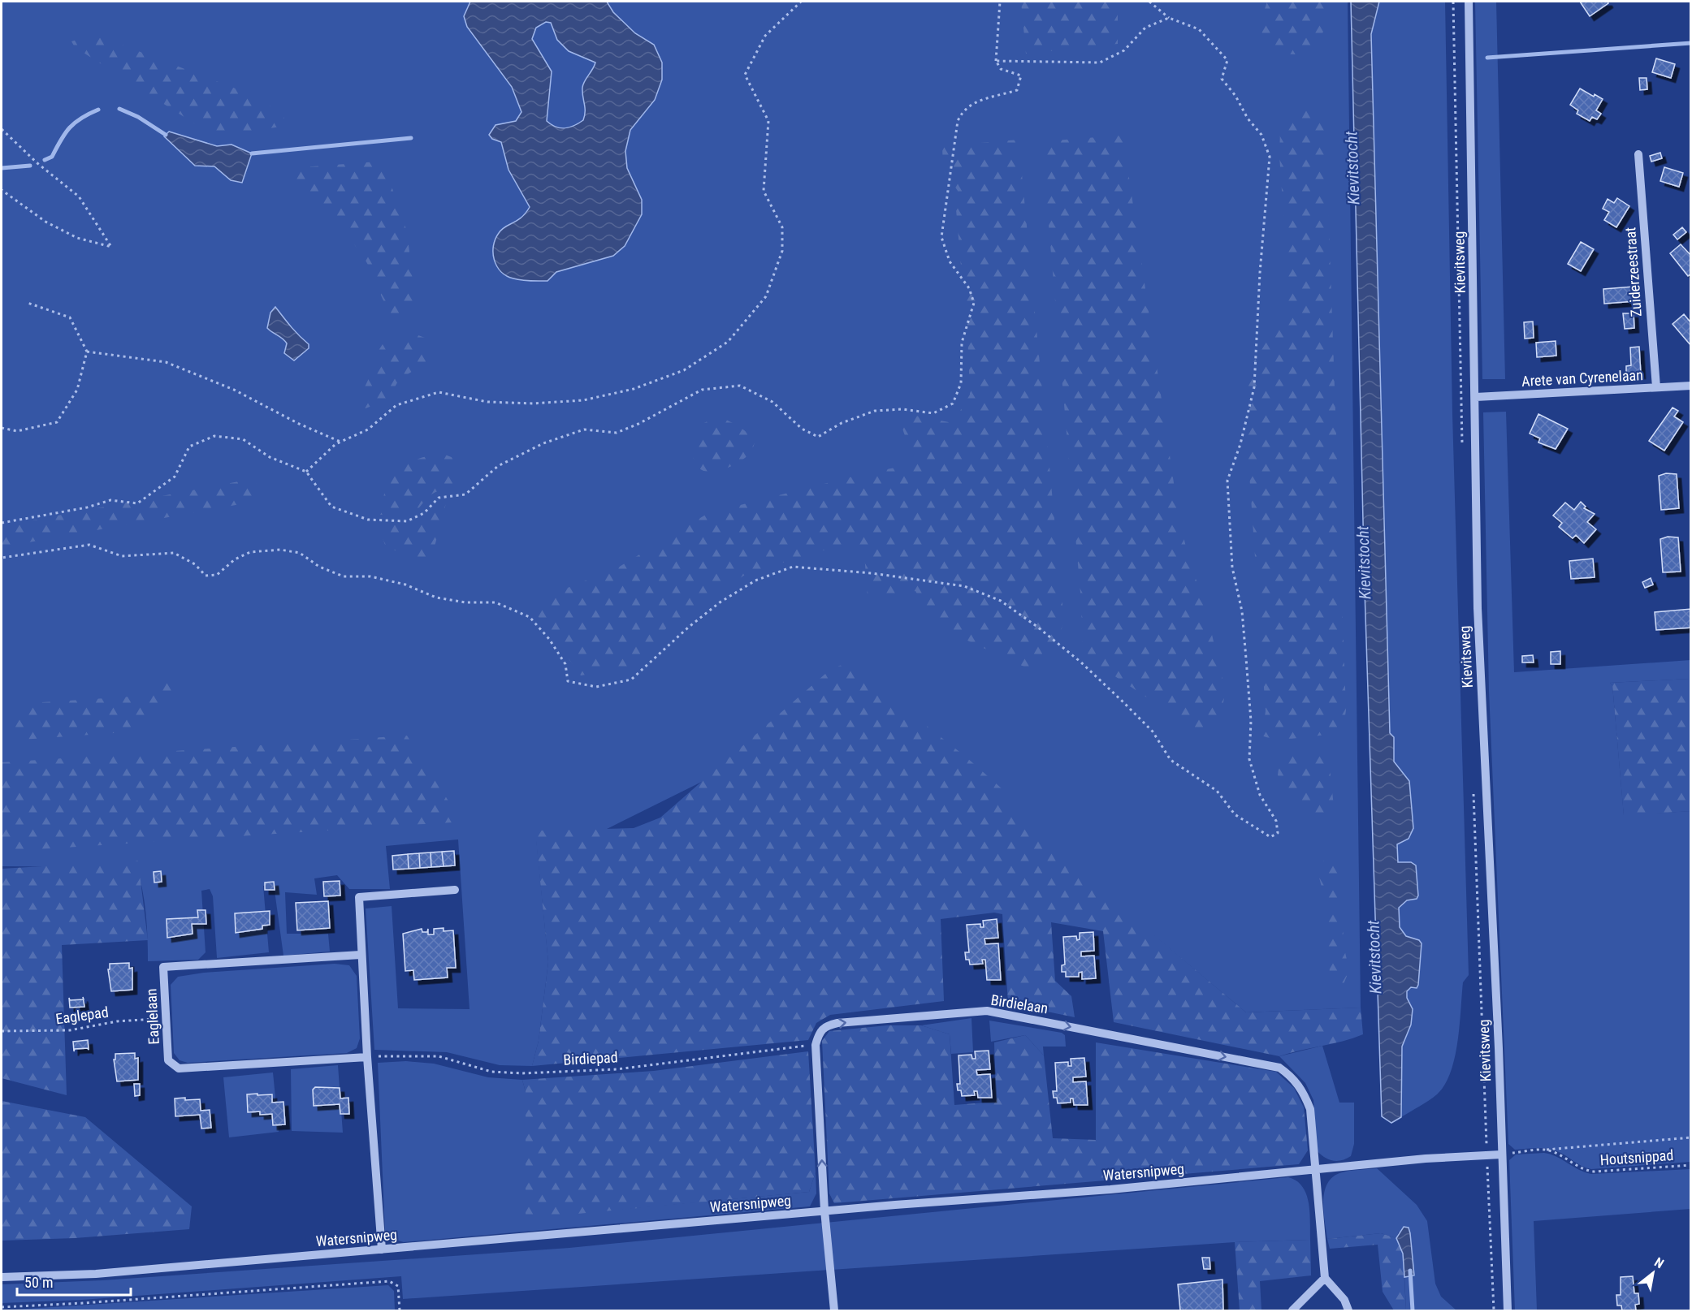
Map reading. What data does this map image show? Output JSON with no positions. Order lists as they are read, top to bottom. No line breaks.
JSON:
{"streets":{"street":["Kievitsweg","Zuiderzeestraat","Arete van Cyrenelaan","Birdielaan","Eaglelaan","Watersnipweg"],"path":["Eaglepad","Birdiepad","Houtsnippad"]},"crossings":[["Kievitsweg","Arete van Cyrenelaan"],["Kievitsweg","Watersnipweg"],["Zuiderzeestraat","Arete van Cyrenelaan"],["Birdielaan","Birdiepad"],["Birdielaan","Watersnipweg"],["Eaglepad","Eaglelaan"],["Eaglelaan","Birdiepad"]],"one_way":["Birdielaan"],"water":["Kievitstocht"],"scale_bar":"50 m","north":"top right"}
